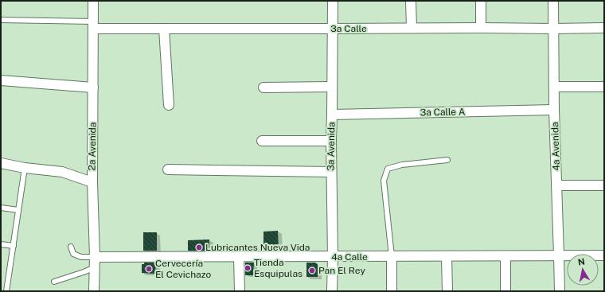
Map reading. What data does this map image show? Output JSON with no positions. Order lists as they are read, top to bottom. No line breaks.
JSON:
{"streets":{"street":["3a Calle","3a Calle A","2a Avenida","3a Avenida","4a Avenida","4a Calle"]},"crossings":[["3a Calle","2a Avenida"],["3a Calle","3a Avenida"],["3a Calle","4a Avenida"],["3a Calle A","3a Avenida"],["3a Calle A","4a Avenida"],["2a Avenida","4a Calle"],["3a Avenida","4a Calle"],["4a Avenida","4a Calle"]],"places":["Lubricantes Nueva Vida","Tienda Esquipulas","Cervecería El Cevichazo","Pan El Rey"],"north":"top"}
